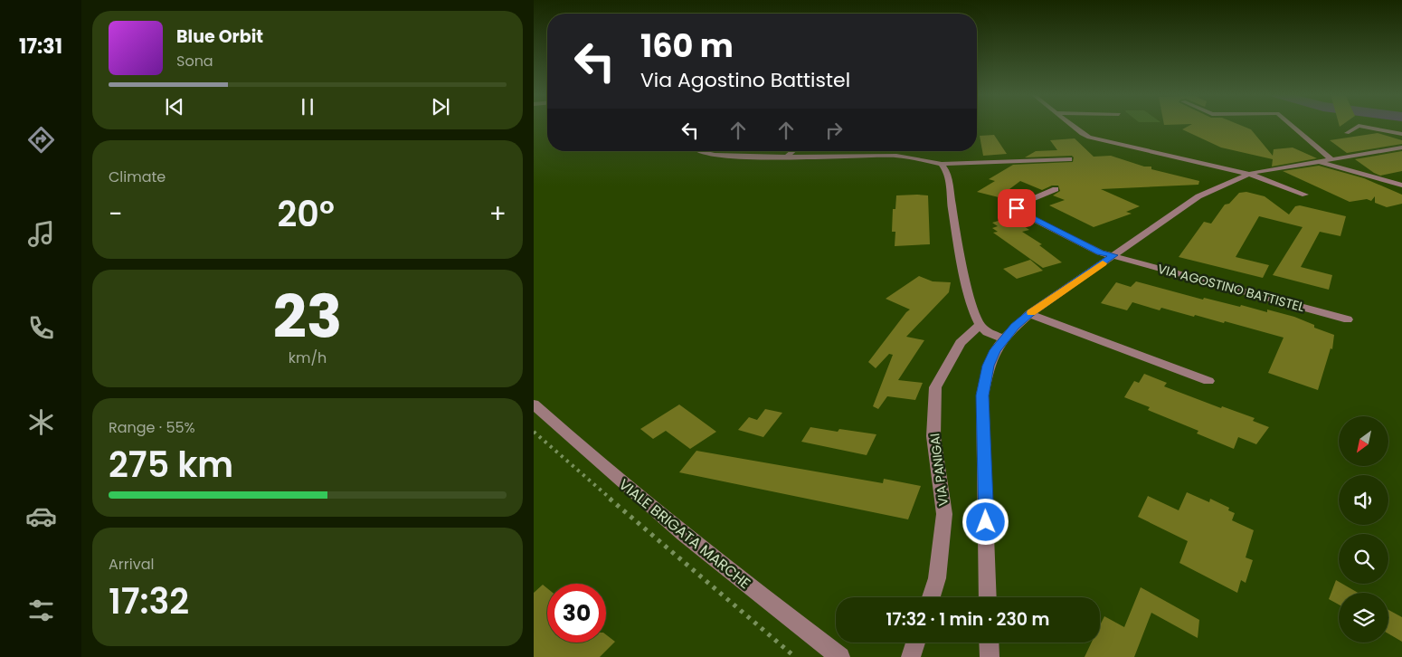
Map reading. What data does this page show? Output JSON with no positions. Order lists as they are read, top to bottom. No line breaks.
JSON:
{"streets":{"street":["VIA AGOSTINO BATTISTEL","VIA PANIGAI","VIALE BRIGATA MARCHE"]},"north":"bottom left","page":{"tabs":"17:31","turn":["160 m","Via Agostino Battistel"],"song":["Blue Orbit","Sona"],"tile":["Climate",["23","km/h"],["Range · 55%","275 km"],["Arrival","17:32"]],"heat":["−","20°","+"],"limit":"30","trip":"17:32 · 1 min · 230 m"}}
